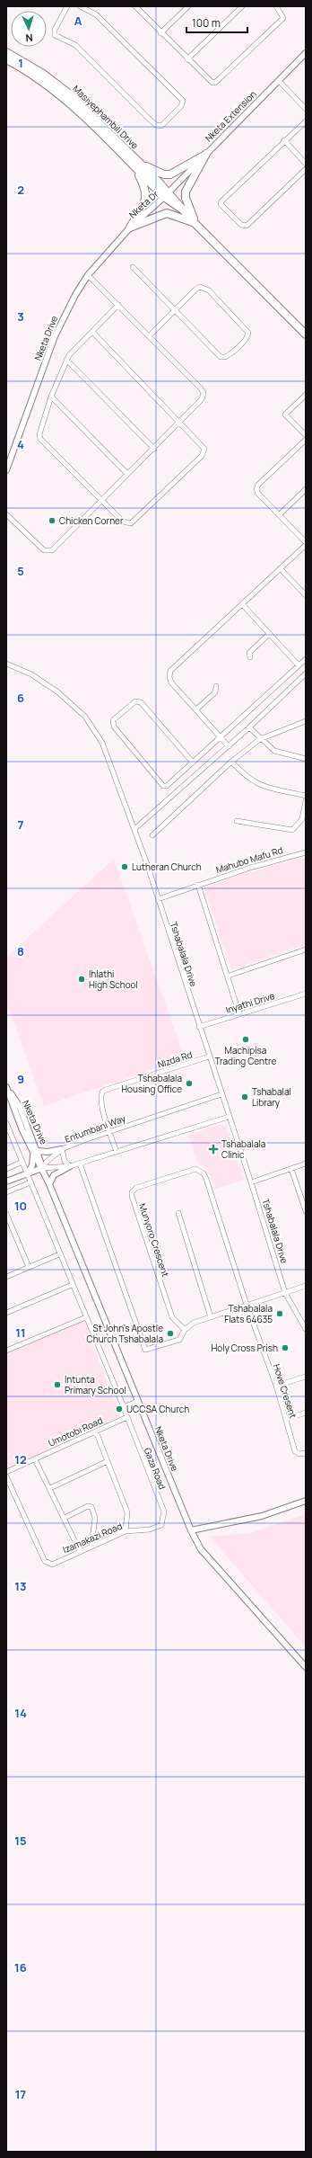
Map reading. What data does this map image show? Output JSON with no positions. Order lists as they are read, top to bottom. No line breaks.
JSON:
{"streets":{"main road":["Masiyephambili Drive"],"street":["Nketa Extension","Nketa Dr","Nketa Drive","Mahubo Mafu Rd","Tshabalala Drive","Inyathi Drive","Nizda Rd","Entumbani Way","Munyoro Crescent","Hove Cresent","Umotobi Road","Gaza Road","Izamakazi Road"]},"crossings":[["Nketa Extension","Masiyephambili Drive"],["Nketa Extension","Nketa Dr"],["Masiyephambili Drive","Nketa Dr"],["Nketa Dr","Nketa Drive"],["Nketa Drive","Entumbani Way"],["Mahubo Mafu Rd","Tshabalala Drive"],["Tshabalala Drive","Inyathi Drive"],["Tshabalala Drive","Nizda Rd"],["Tshabalala Drive","Entumbani Way"],["Nizda Rd","Entumbani Way"],["Munyoro Crescent","Hove Cresent"],["Umotobi Road","Gaza Road"],["Gaza Road","Izamakazi Road"]],"places":{"other":["Chicken Corner","Lutheran Church","Ihlathi High School","Machipisa Trading Centre","Tshabalala Housing Office","Tshabalal Library","Tshabalala Flats 64635","St John's Apostle Church Tshabalala","Holy Cross Prish","Intunta Primary School","UCCSA Church"],"health":["Tshabalala Clinic"]},"scale_bar":"100 m","north":"bottom","grid":{"columns":["A"],"rows":["1","2","3","4","5","6","7","8","9","10","11","12","13","14","15","16","17"]}}
